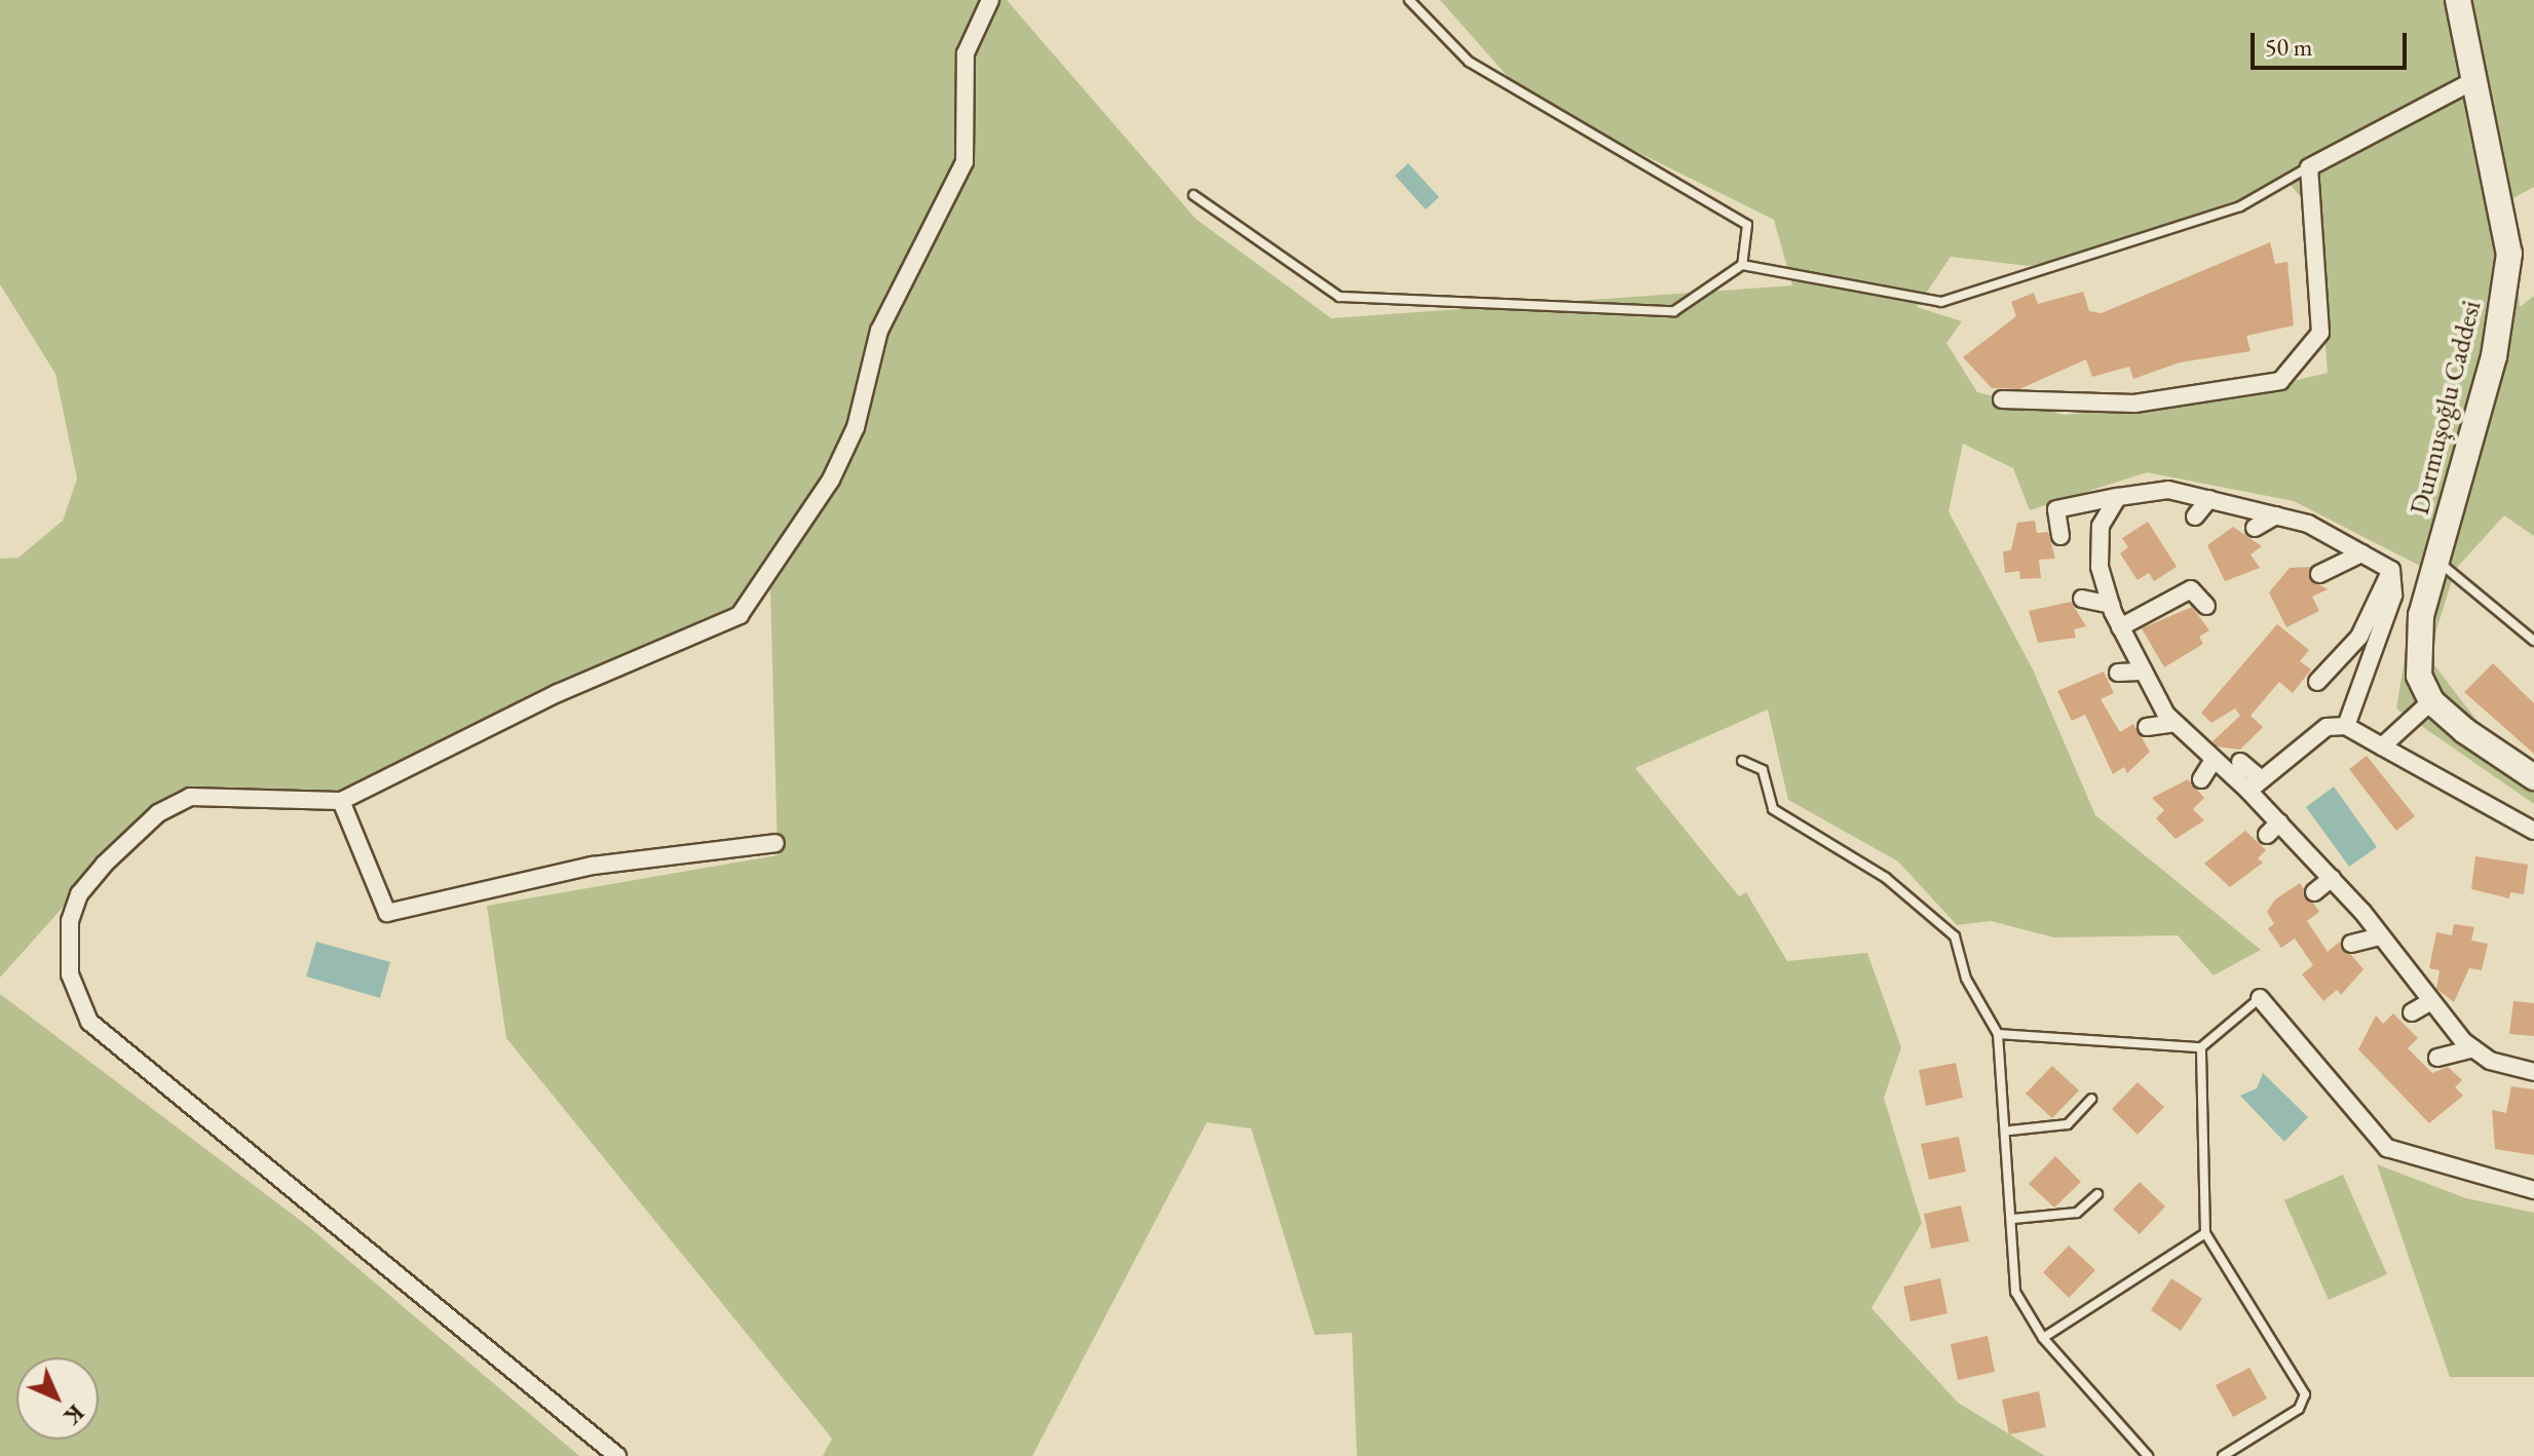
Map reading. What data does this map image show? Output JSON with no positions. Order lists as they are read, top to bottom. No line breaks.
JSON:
{"streets":{"street":["Durmuşoğlu Caddesi"]},"scale_bar":"50 m","north":"bottom right"}
